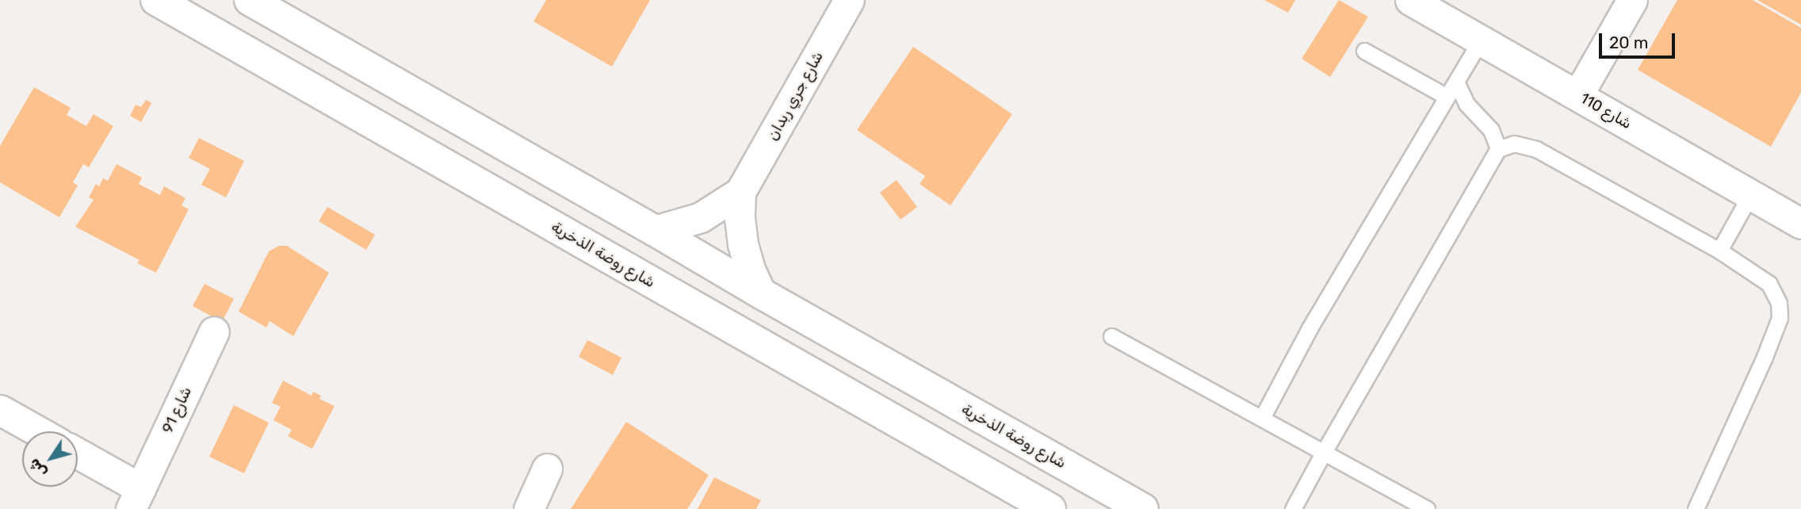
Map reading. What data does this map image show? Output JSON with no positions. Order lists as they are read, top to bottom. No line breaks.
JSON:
{"streets":{"street":["شارع جري ربدان","شارع 110","شارع روضة الذخرية","شارع 91"]},"crossings":[["شارع جري ربدان","شارع روضة الذخرية"]],"scale_bar":"20 m","north":"bottom left"}
